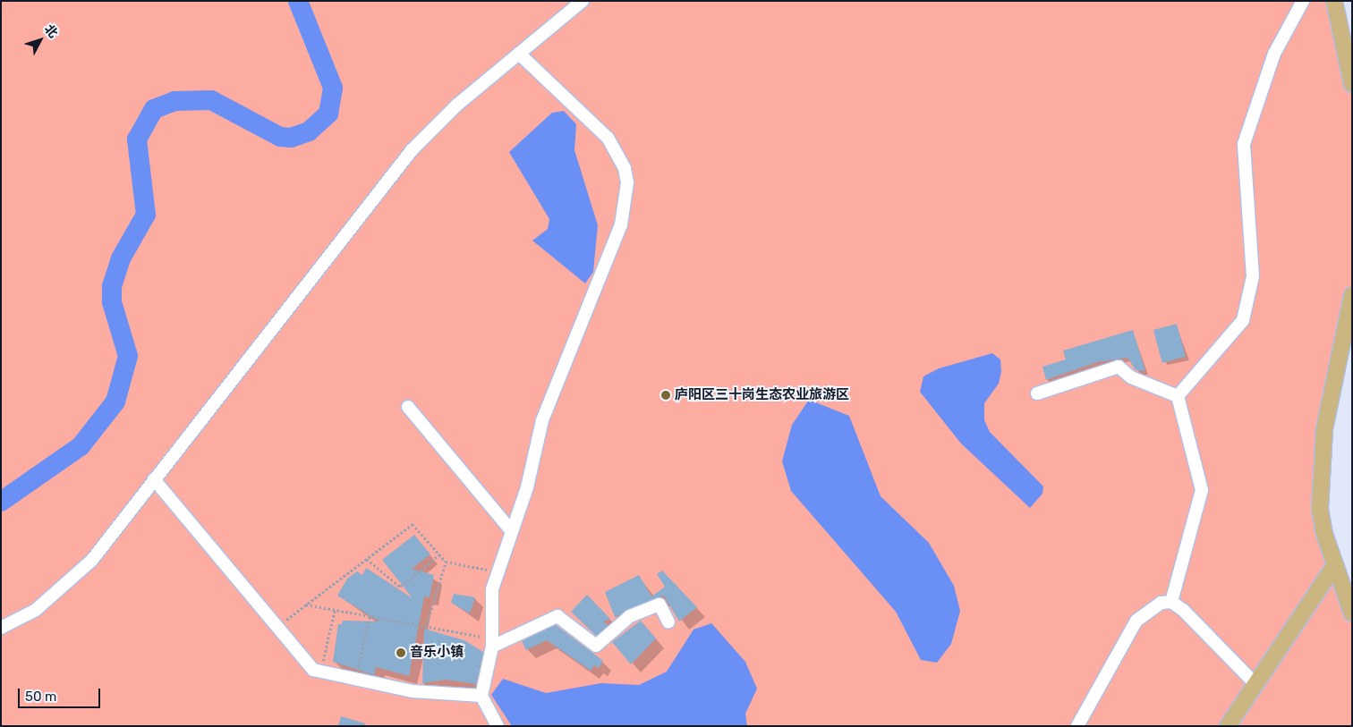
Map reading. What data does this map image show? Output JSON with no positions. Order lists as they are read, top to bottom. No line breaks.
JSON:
{"places":["庐阳区三十岗生态农业旅游区","音乐小镇"],"scale_bar":"50 m","north":"top right"}
